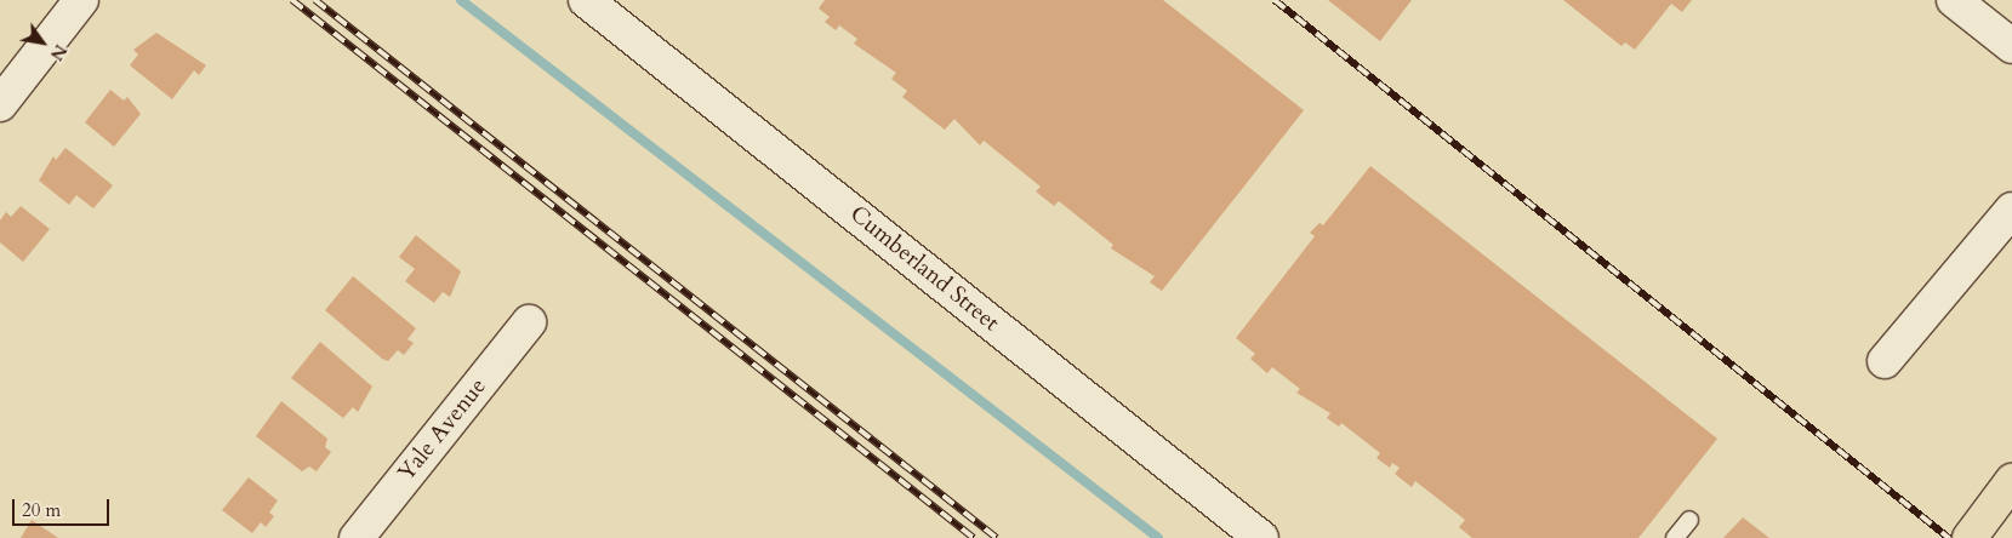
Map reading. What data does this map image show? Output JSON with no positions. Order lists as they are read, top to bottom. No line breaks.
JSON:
{"streets":{"street":["Cumberland Street","Yale Avenue"]},"scale_bar":"20 m","north":"bottom right"}
